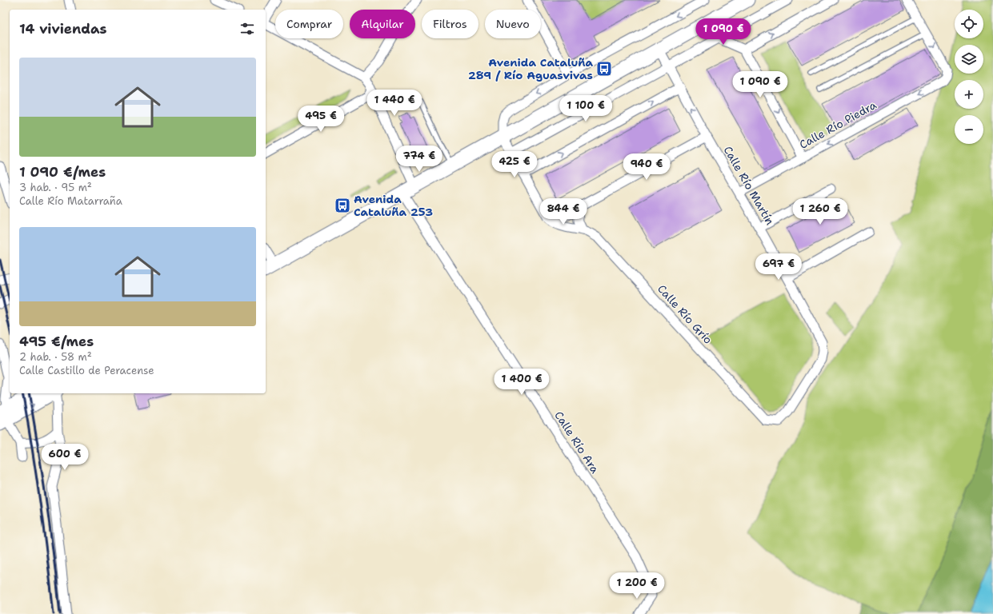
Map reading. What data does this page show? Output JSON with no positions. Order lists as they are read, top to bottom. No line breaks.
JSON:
{"streets":{"street":["Calle Río Piedra","Calle Río Martín","Calle Río Grío","Calle Río Ara"]},"crossings":[["Calle Río Piedra","Calle Río Martín"],["Calle Río Martín","Calle Río Grío"]],"one_way":["Calle Río Piedra"],"places":{"bus stop":["Avenida Cataluña 289 / Río Aguasvivas","Avenida Cataluña 253"]},"page":{"map_buttons":["+","−"],"chip":["Comprar","Alquilar","Filtros","Nuevo"],"heading":"14 viviendas","price":["1 090 €","1 090 €","1 440 €","1 100 €","495 €","774 €","425 €","940 €","844 €","1 260 €","697 €","1 400 €","600 €","1 200 €"],"list":[{"name":"1 090 €/mes","note":"3 hab. · 95 m² · Calle Río Matarraña"},{"name":"495 €/mes","note":"2 hab. · 58 m² · Calle Castillo de Peracense"}]}}
